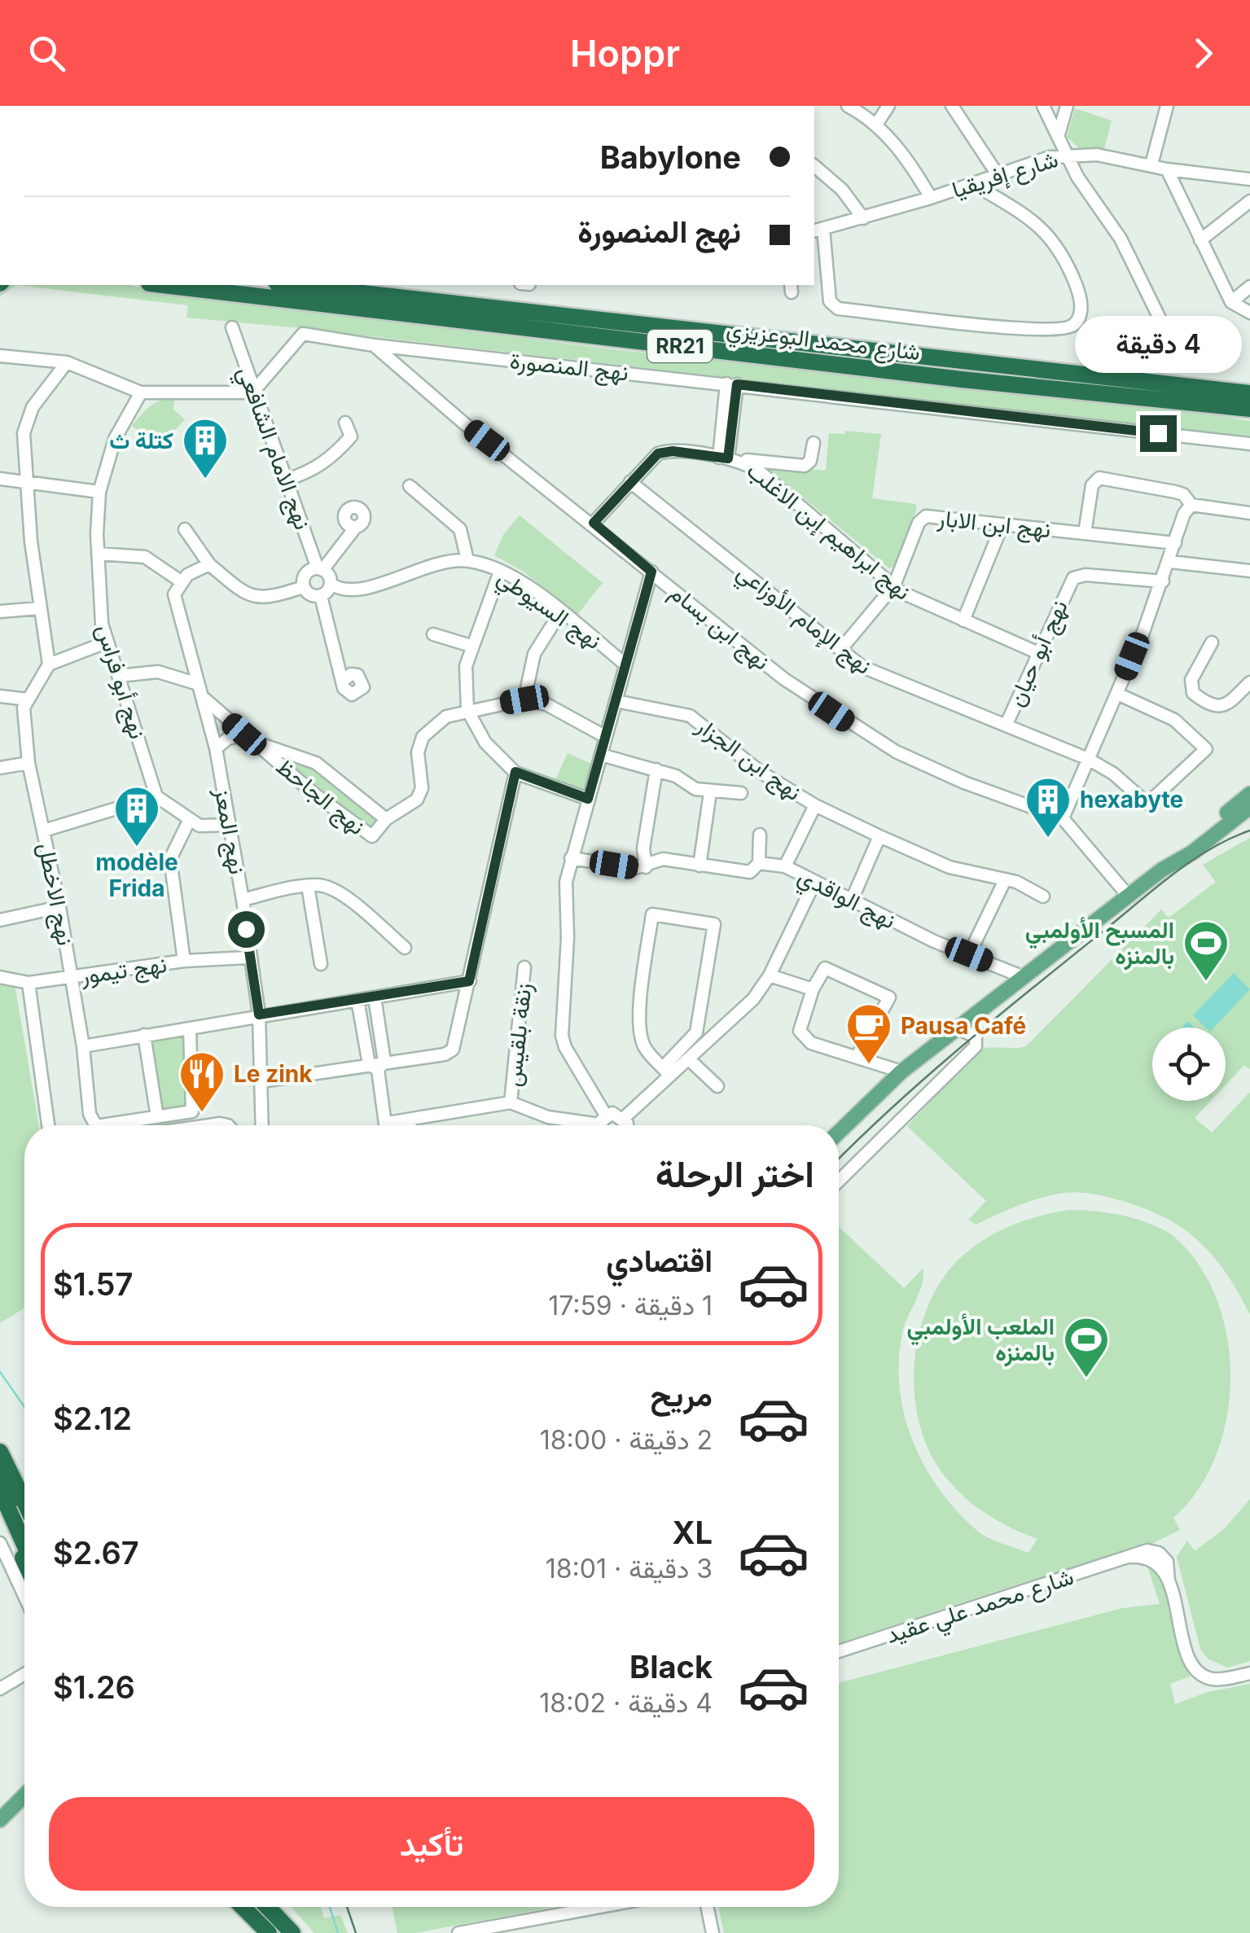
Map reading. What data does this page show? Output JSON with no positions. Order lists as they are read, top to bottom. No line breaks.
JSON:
{"streets":{"highway":["شارع محمد البوعزيزي","RR21"],"street":["شارع إفريقيا","نهج المنصورة","نهج الامام الشافعي","نهج ابن الابار","نهج ابراهيم إبن الاغلب","نهج السيوطي","نهج الإمام الأوزاعي","نهج ابن بسام","نهج أبو حيان","نهج أبو فراس","نهج ابن الجزار","نهج الجاحظ","نهج المعز","نهج الاخطل","نهج الواقدي","نهج تيمور","زنقة بلقيس","شارع محمد علي عقيد"]},"crossings":[["نهج المنصورة","نهج ابن بسام"],["نهج الامام الشافعي","نهج السيوطي"],["نهج ابن الابار","نهج ابراهيم إبن الاغلب"],["نهج ابن الابار","نهج الإمام الأوزاعي"],["نهج ابراهيم إبن الاغلب","نهج الإمام الأوزاعي"],["نهج ابراهيم إبن الاغلب","نهج ابن بسام"],["نهج ابراهيم إبن الاغلب","نهج أبو حيان"],["نهج الإمام الأوزاعي","نهج أبو حيان"],["نهج ابن الجزار","نهج الواقدي"],["نهج الجاحظ","نهج المعز"],["نهج المعز","نهج تيمور"],["نهج الاخطل","نهج تيمور"]],"places":{"building":["كتلة ث","hexabyte","modèle Frida"],"sports":["المسبح الأولمبي بالمنزه","الملعب الأولمبي بالمنزه"],"cafe":["Pausa Café"],"restaurant":["Le zink"]},"page":{"header":"Hoppr","banner":["Babylone","نهج المنصورة"],"bubble":"4 دقيقة","heading":"اختر الرحلة","list":[{"name":"اقتصادي","note":"1 دقيقة · 17:59","value":"$1.57"},{"name":"مريح","note":"2 دقيقة · 18:00","value":"$2.12"},{"name":"XL","note":"3 دقيقة · 18:01","value":"$2.67"},{"name":"Black","note":"4 دقيقة · 18:02","value":"$1.26"}],"buttons":"تأكيد"}}
